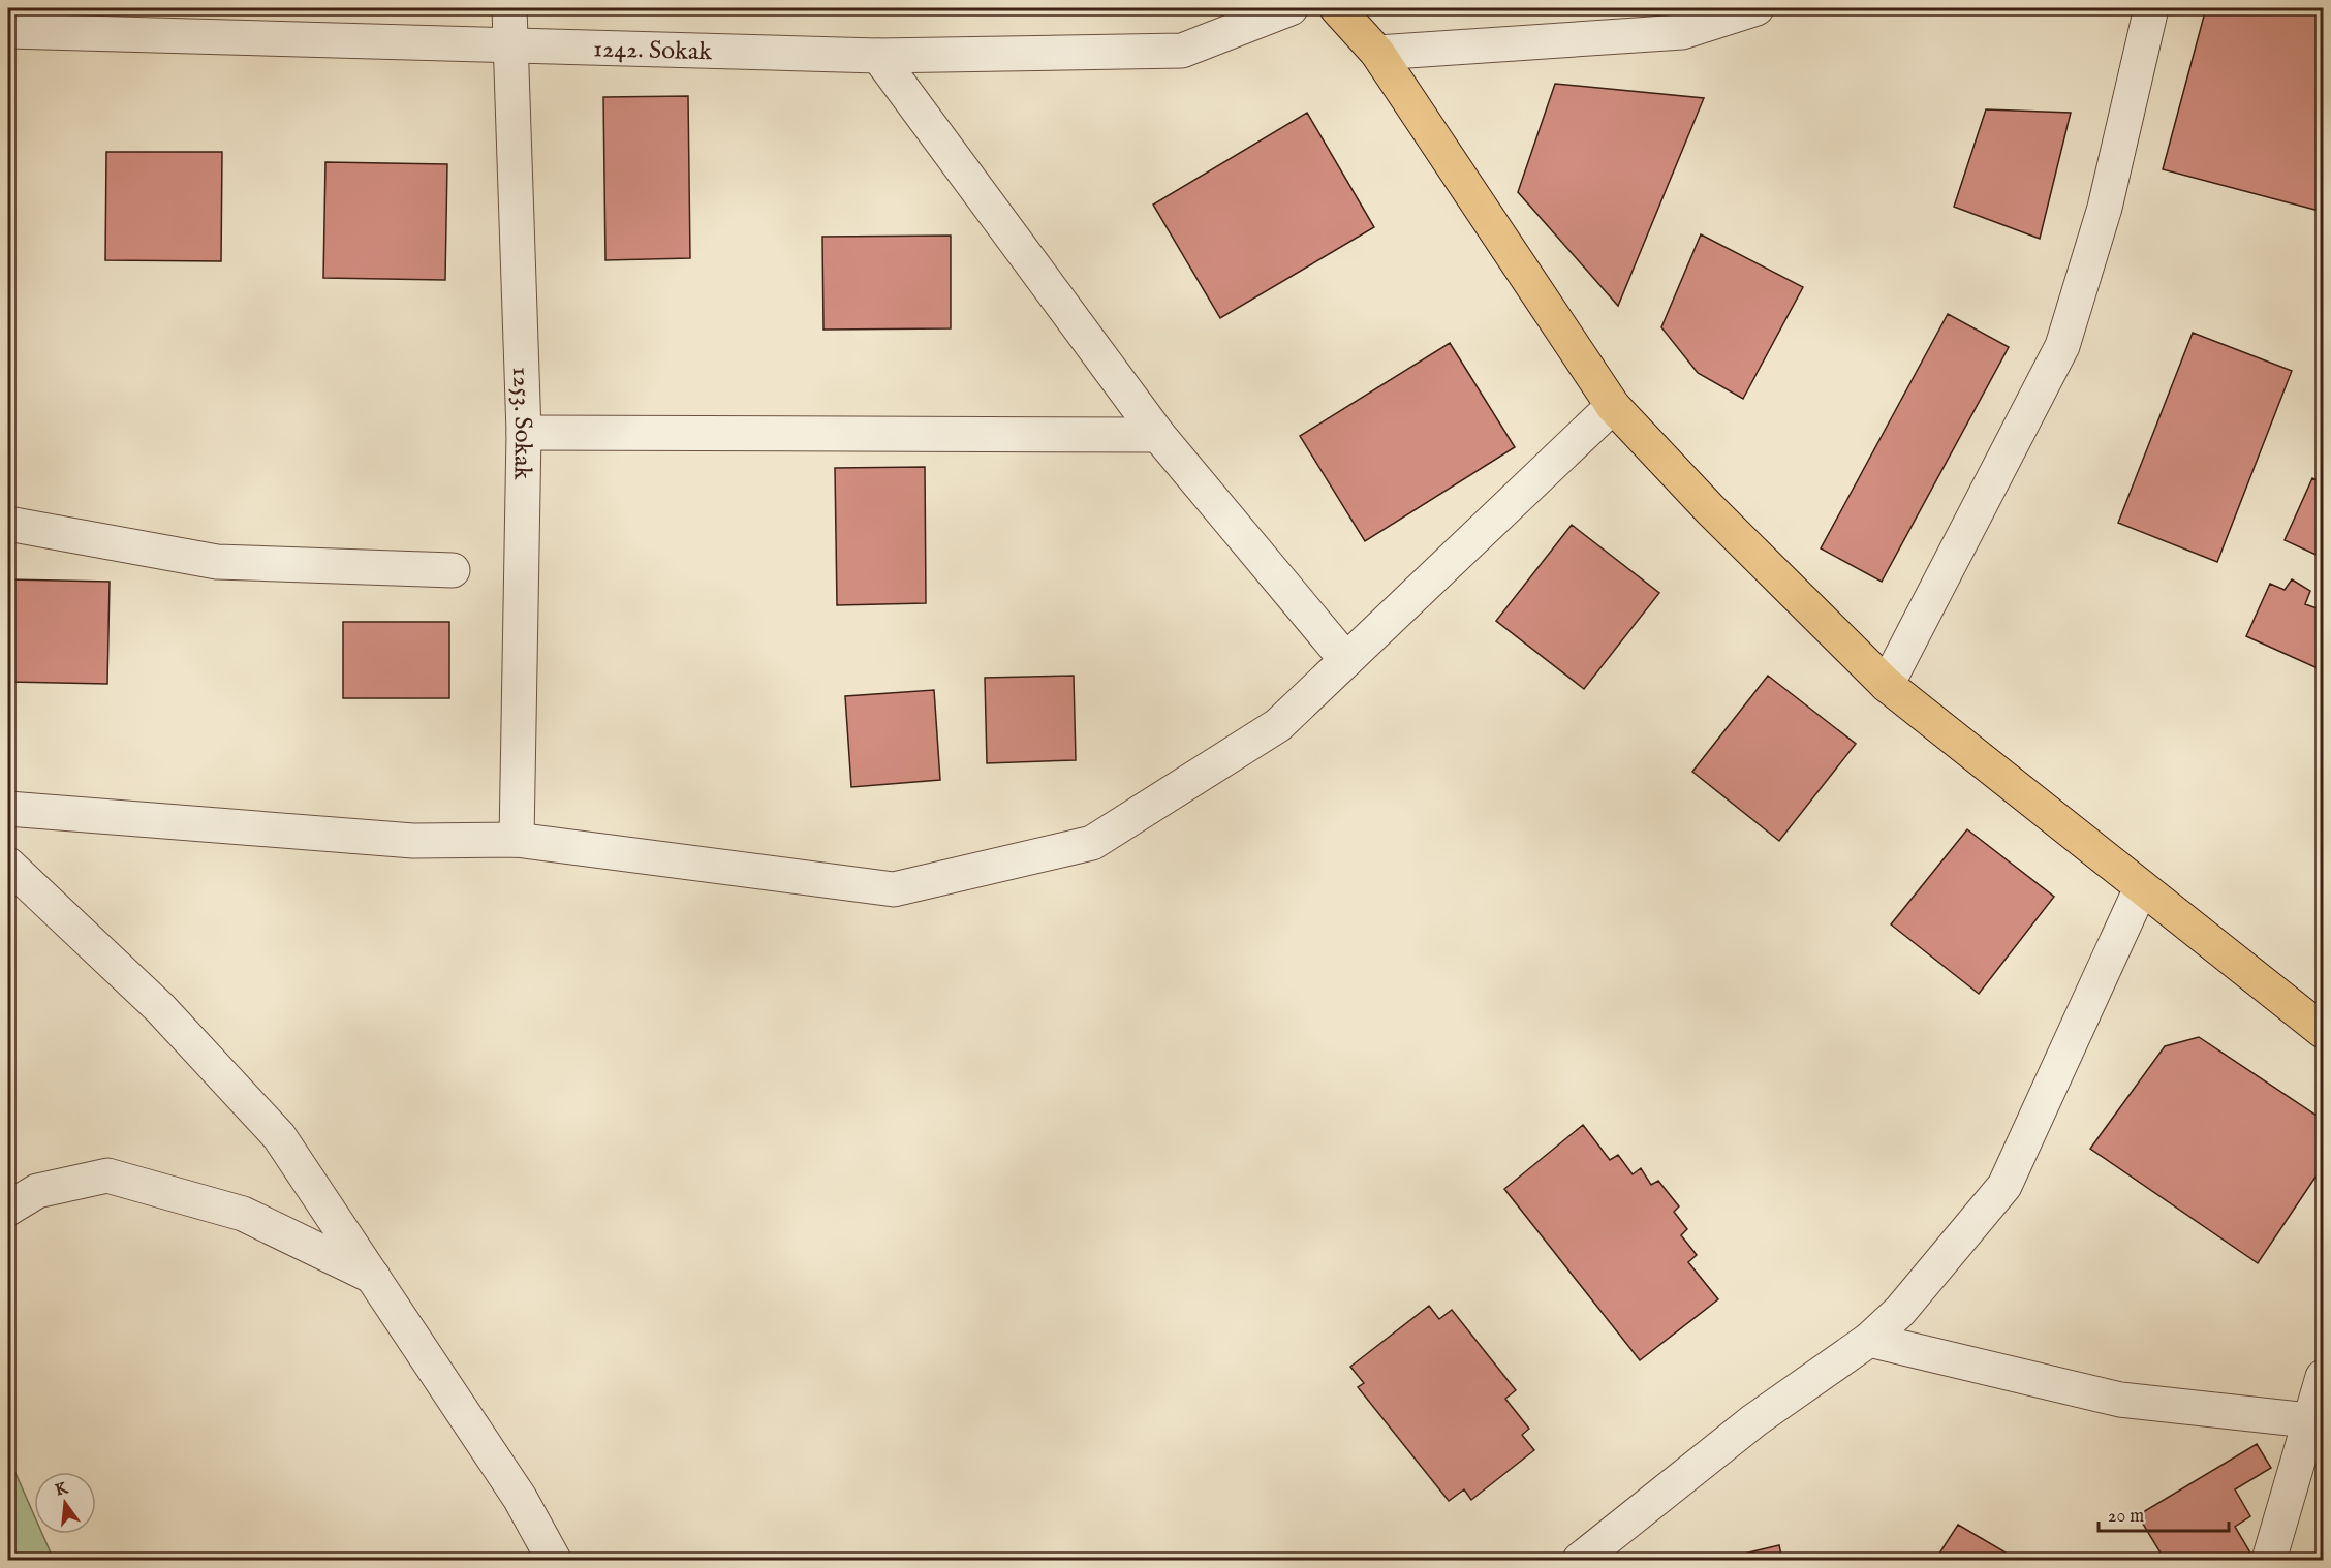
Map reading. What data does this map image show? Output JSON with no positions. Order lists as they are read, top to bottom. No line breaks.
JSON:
{"streets":{"street":["1242. Sokak","1253. Sokak"]},"crossings":[["1242. Sokak","1253. Sokak"]],"scale_bar":"20 m","north":"top"}
